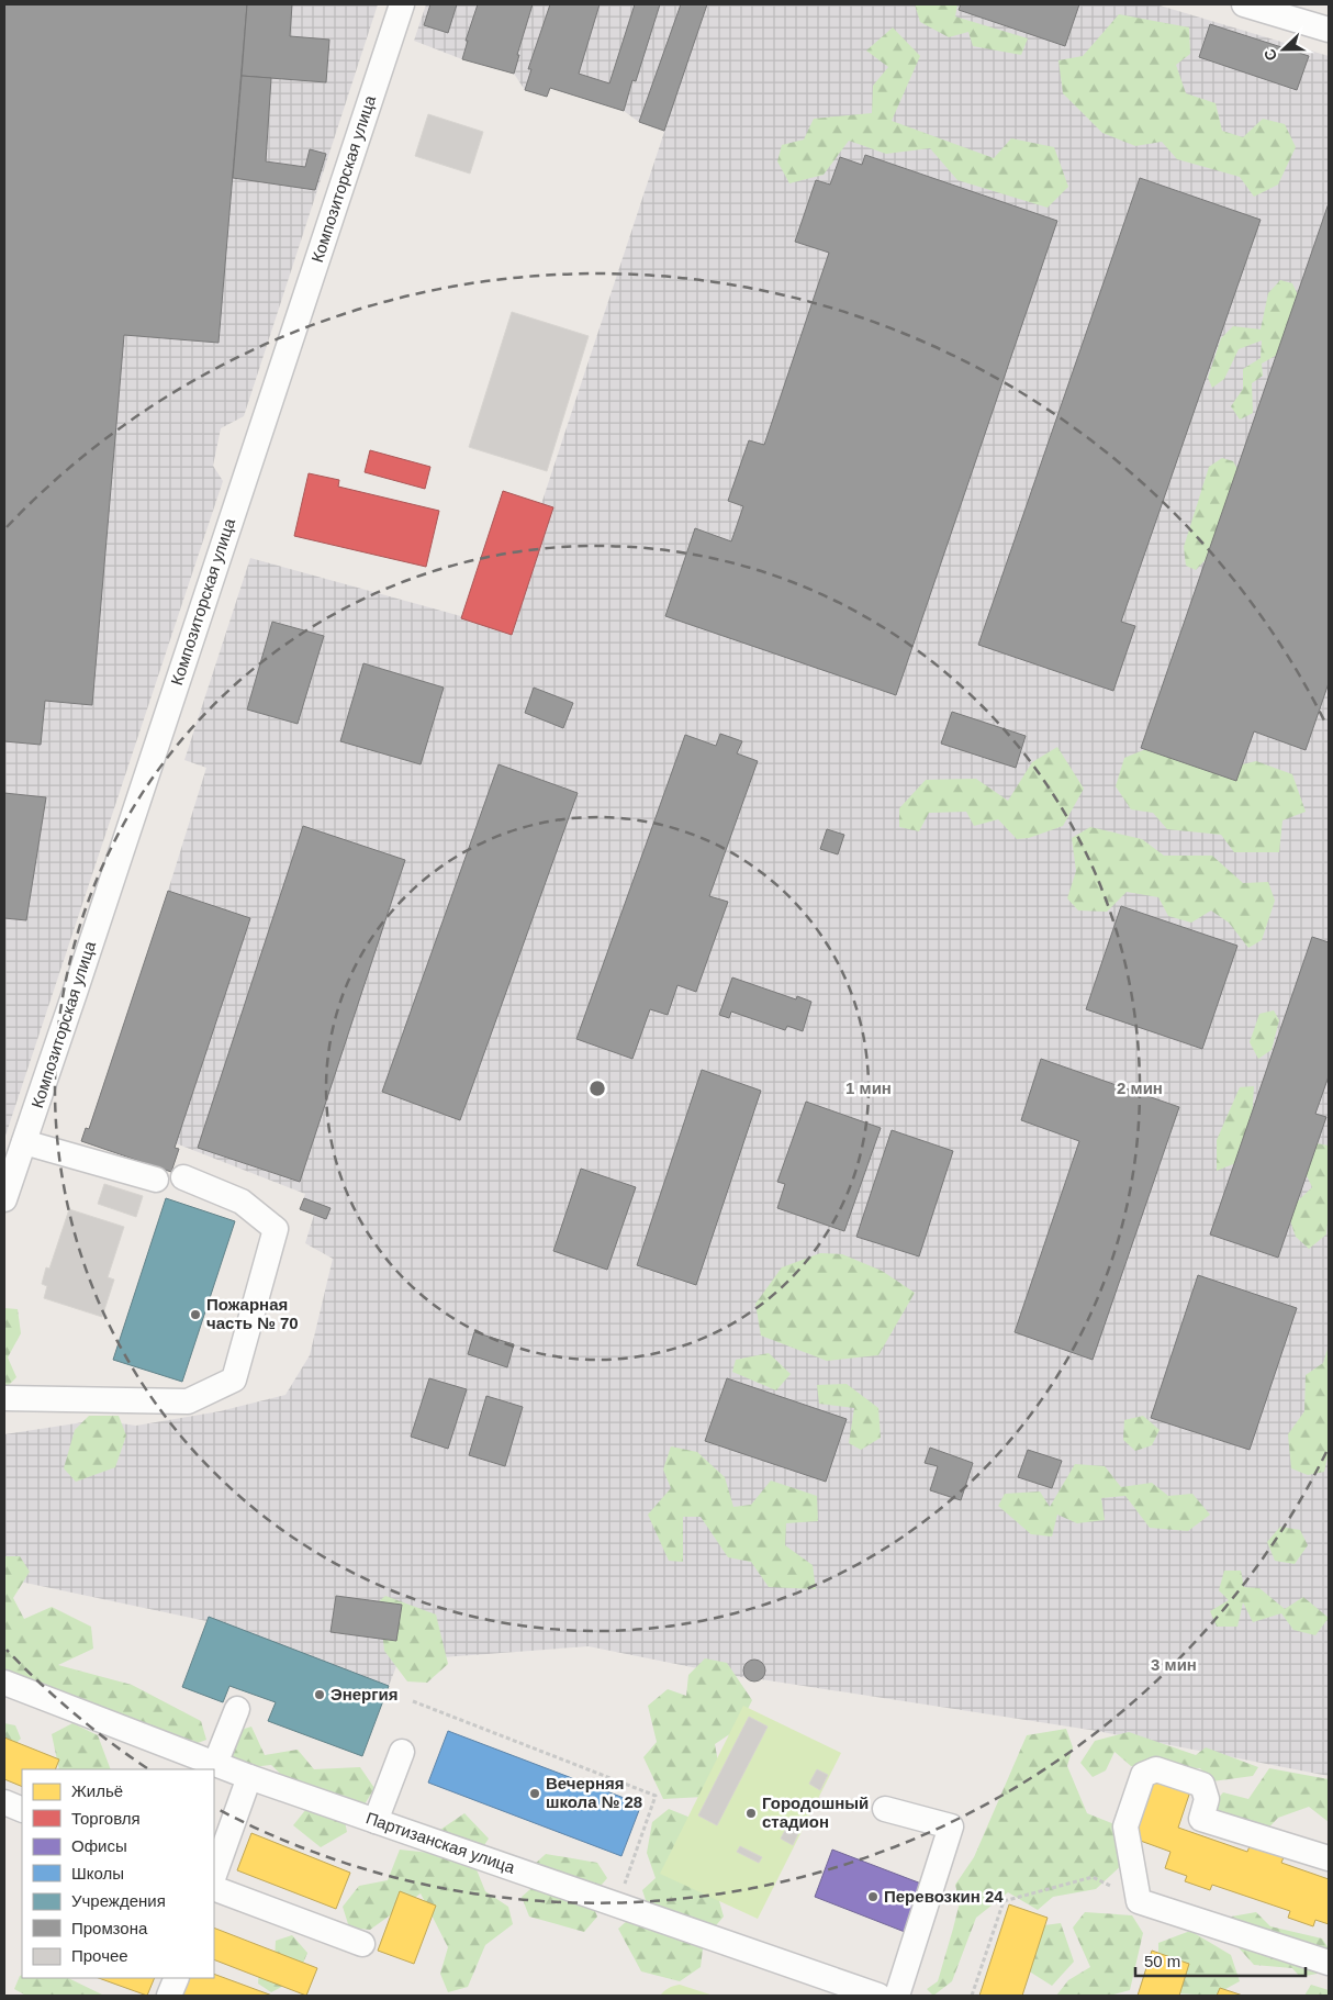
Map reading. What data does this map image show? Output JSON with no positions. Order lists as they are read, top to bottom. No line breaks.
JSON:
{"streets":{"street":["Композиторская улица","Партизанская улица"]},"places":["Пожарная часть № 70","Энергия","Вечерняя школа № 28","Городошный стадион","Перевозкин 24"],"legend":["Жильё","Торговля","Офисы","Школы","Учреждения","Промзона","Прочее"],"scale_bar":"50 m","north":"left","rings":["1 мин","2 мин","3 мин"]}
